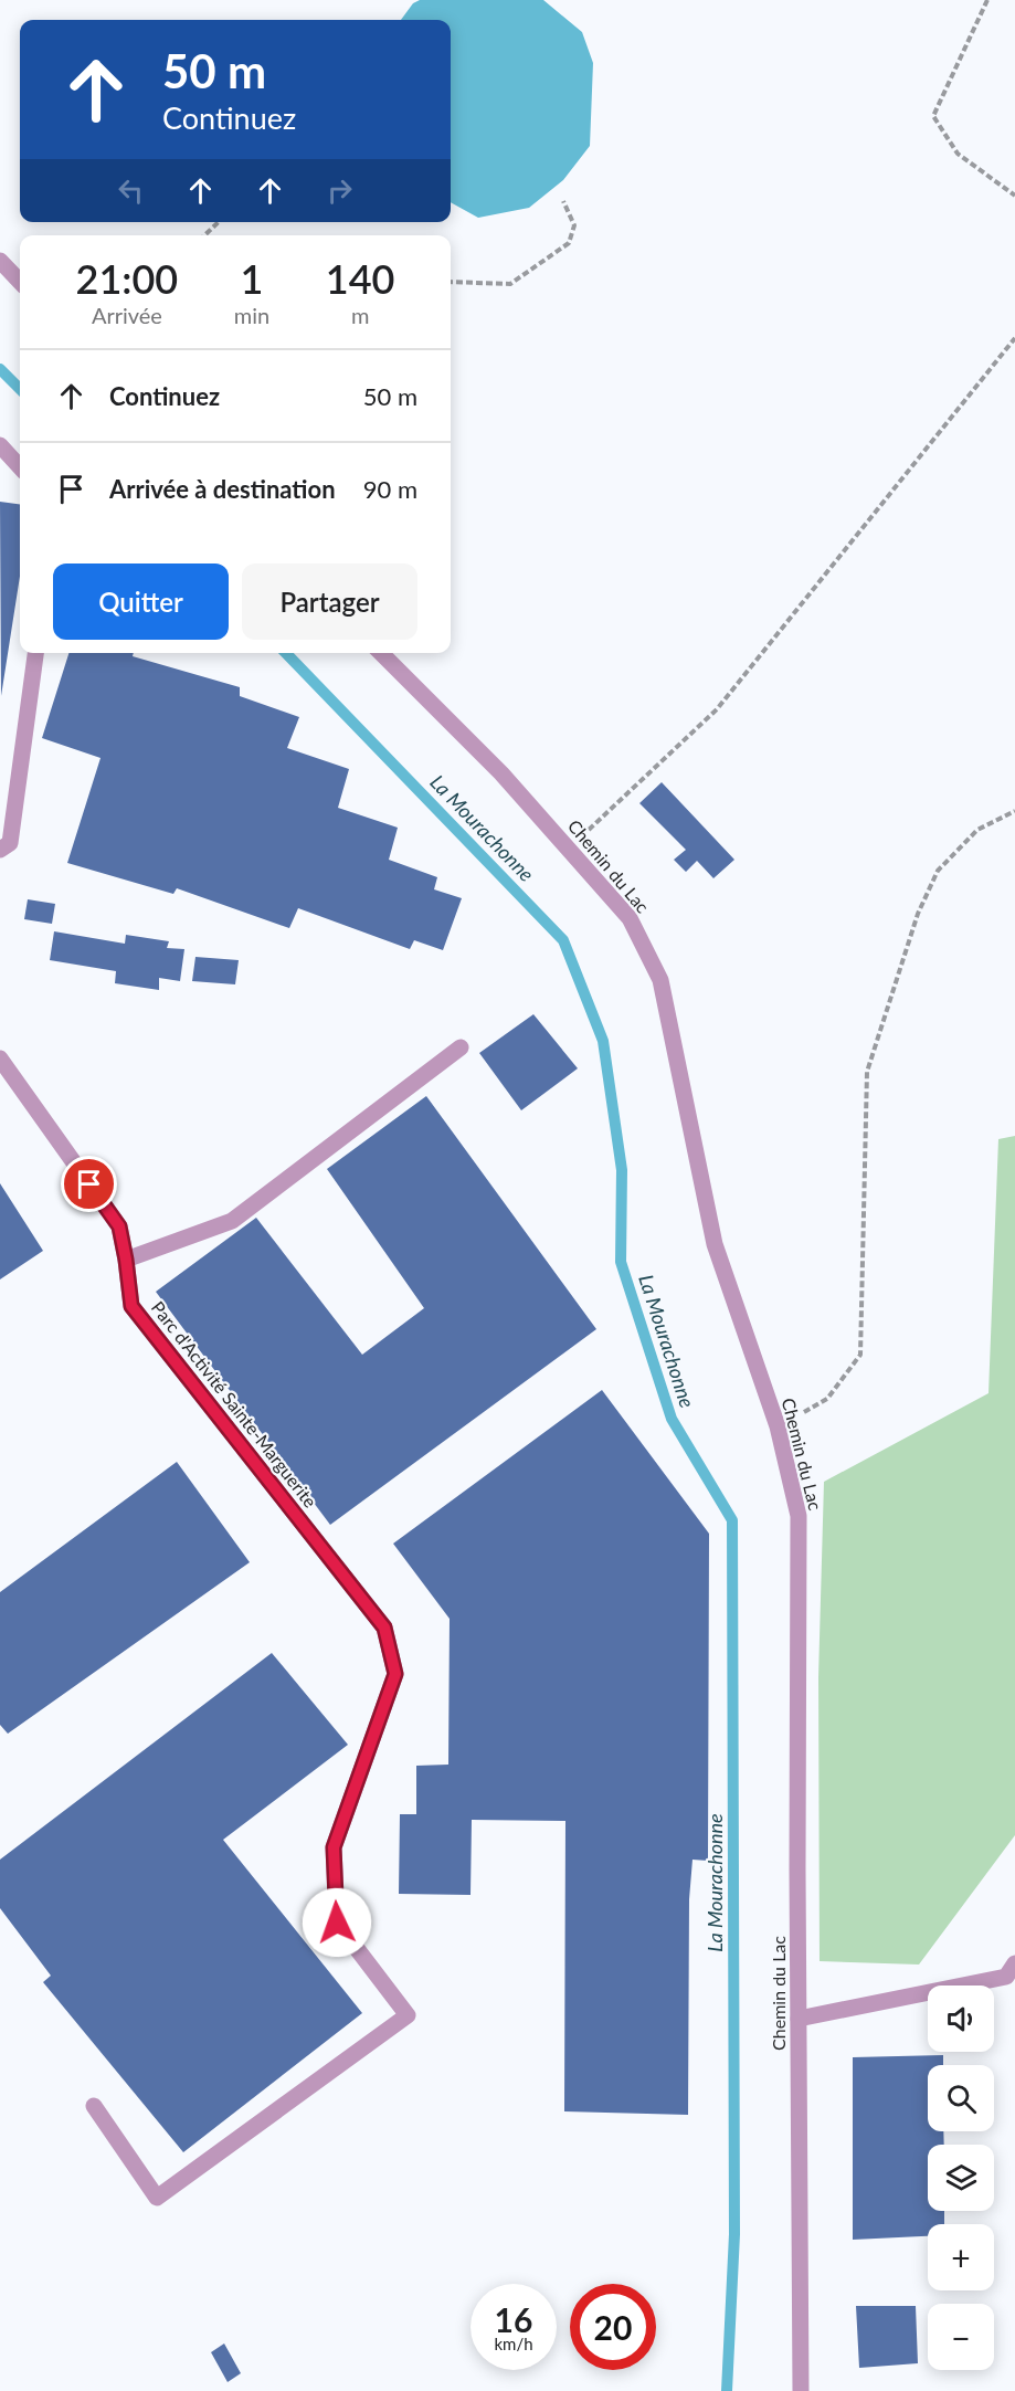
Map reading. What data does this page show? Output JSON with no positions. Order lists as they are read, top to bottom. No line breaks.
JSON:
{"streets":{"street":["Chemin du Lac","Parc d'Activité Sainte-Marguerite"]},"water":["La Mourachonne"],"page":{"turn":["50 m","Continuez"],"eta":["21:00","Arrivée","1","min","140","m"],"list":[{"name":"Continuez","value":"50 m"},{"name":"Arrivée à destination","value":"90 m"}],"buttons":["Quitter","Partager"],"map_buttons":["+","−"],"speed":"16 km/h","limit":"20"}}
